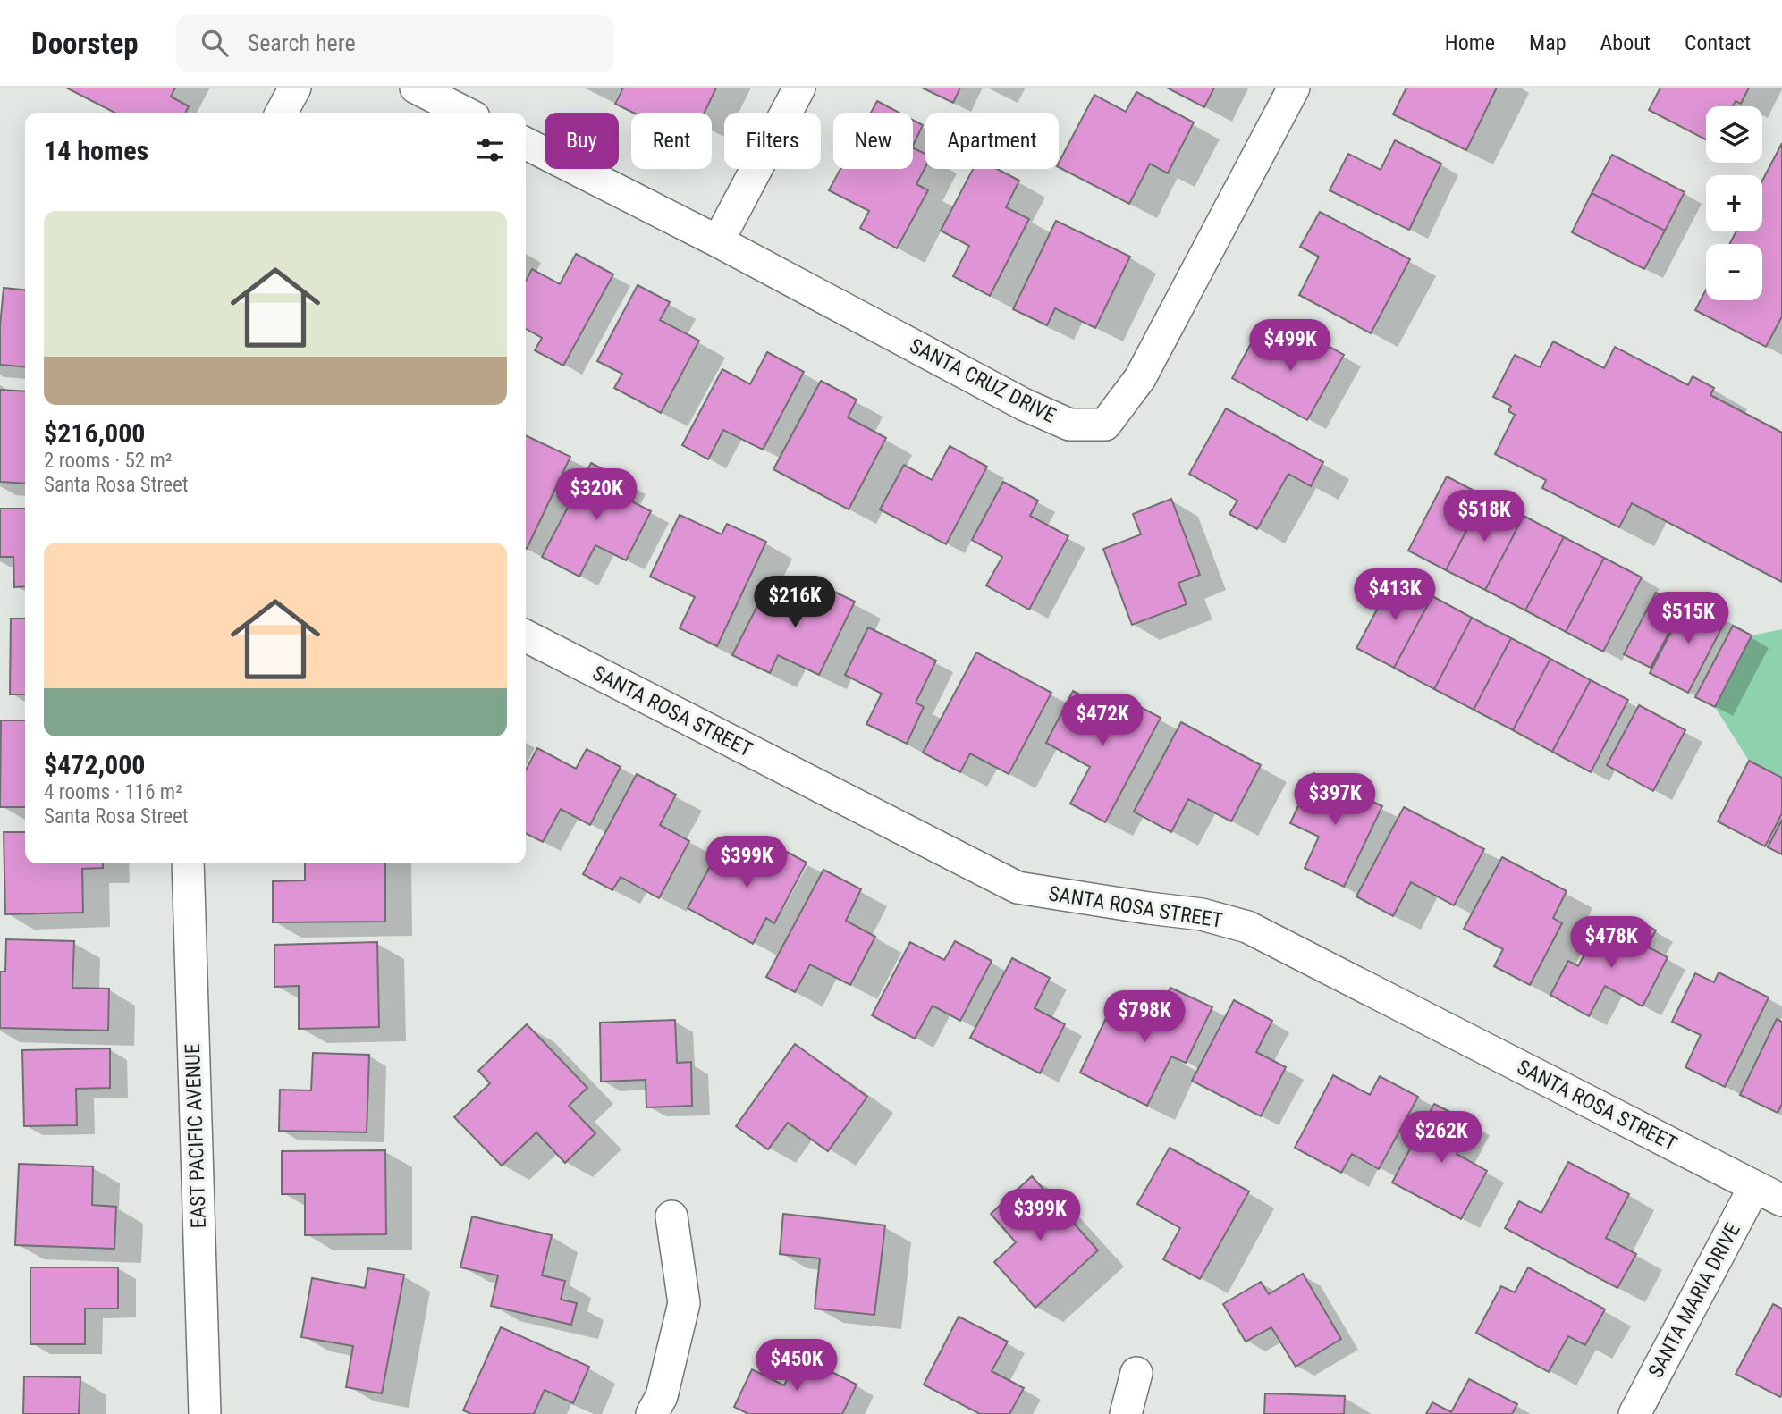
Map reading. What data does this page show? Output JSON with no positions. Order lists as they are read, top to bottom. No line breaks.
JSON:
{"streets":{"street":["SANTA CRUZ DRIVE","SANTA ROSA STREET","EAST PACIFIC AVENUE","SANTA MARIA DRIVE"]},"crossings":[["SANTA ROSA STREET","SANTA MARIA DRIVE"]],"page":{"header":"Doorstep","search":"Search here","nav":["Home","Map","About","Contact"],"map_buttons":["+","−"],"chip":["Buy","Rent","Filters","New","Apartment"],"heading":"14 homes","list":[{"name":"$216,000","note":"2 rooms · 52 m² · Santa Rosa Street"},{"name":"$472,000","note":"4 rooms · 116 m² · Santa Rosa Street"}],"price":["$499K","$320K","$518K","$413K","$216K","$515K","$472K","$397K","$399K","$478K","$798K","$262K","$399K","$450K"]}}
